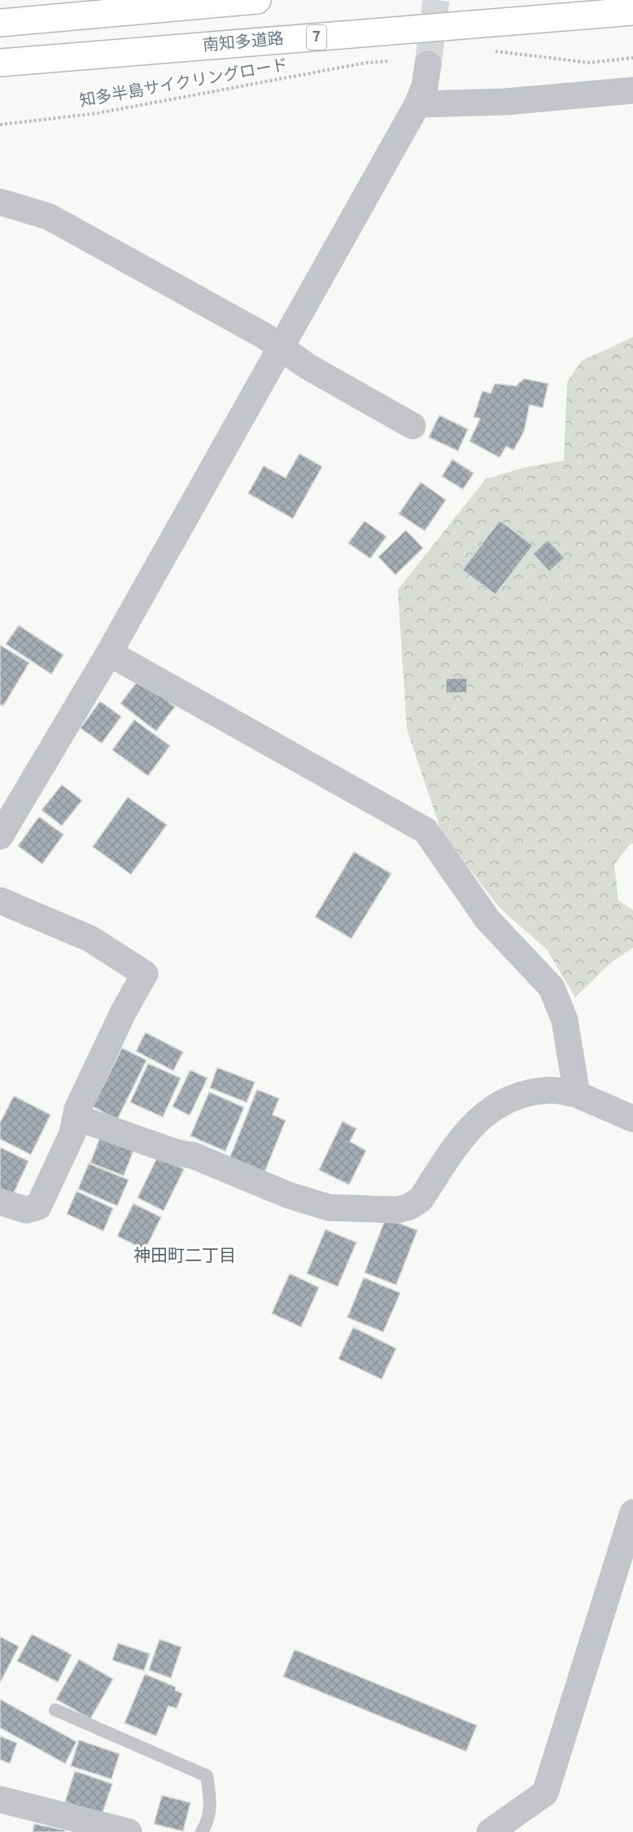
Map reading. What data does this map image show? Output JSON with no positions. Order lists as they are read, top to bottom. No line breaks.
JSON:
{"streets":{"highway":["7","南知多道路"],"path":["知多半島サイクリングロード"]},"districts":["神田町二丁目"]}
